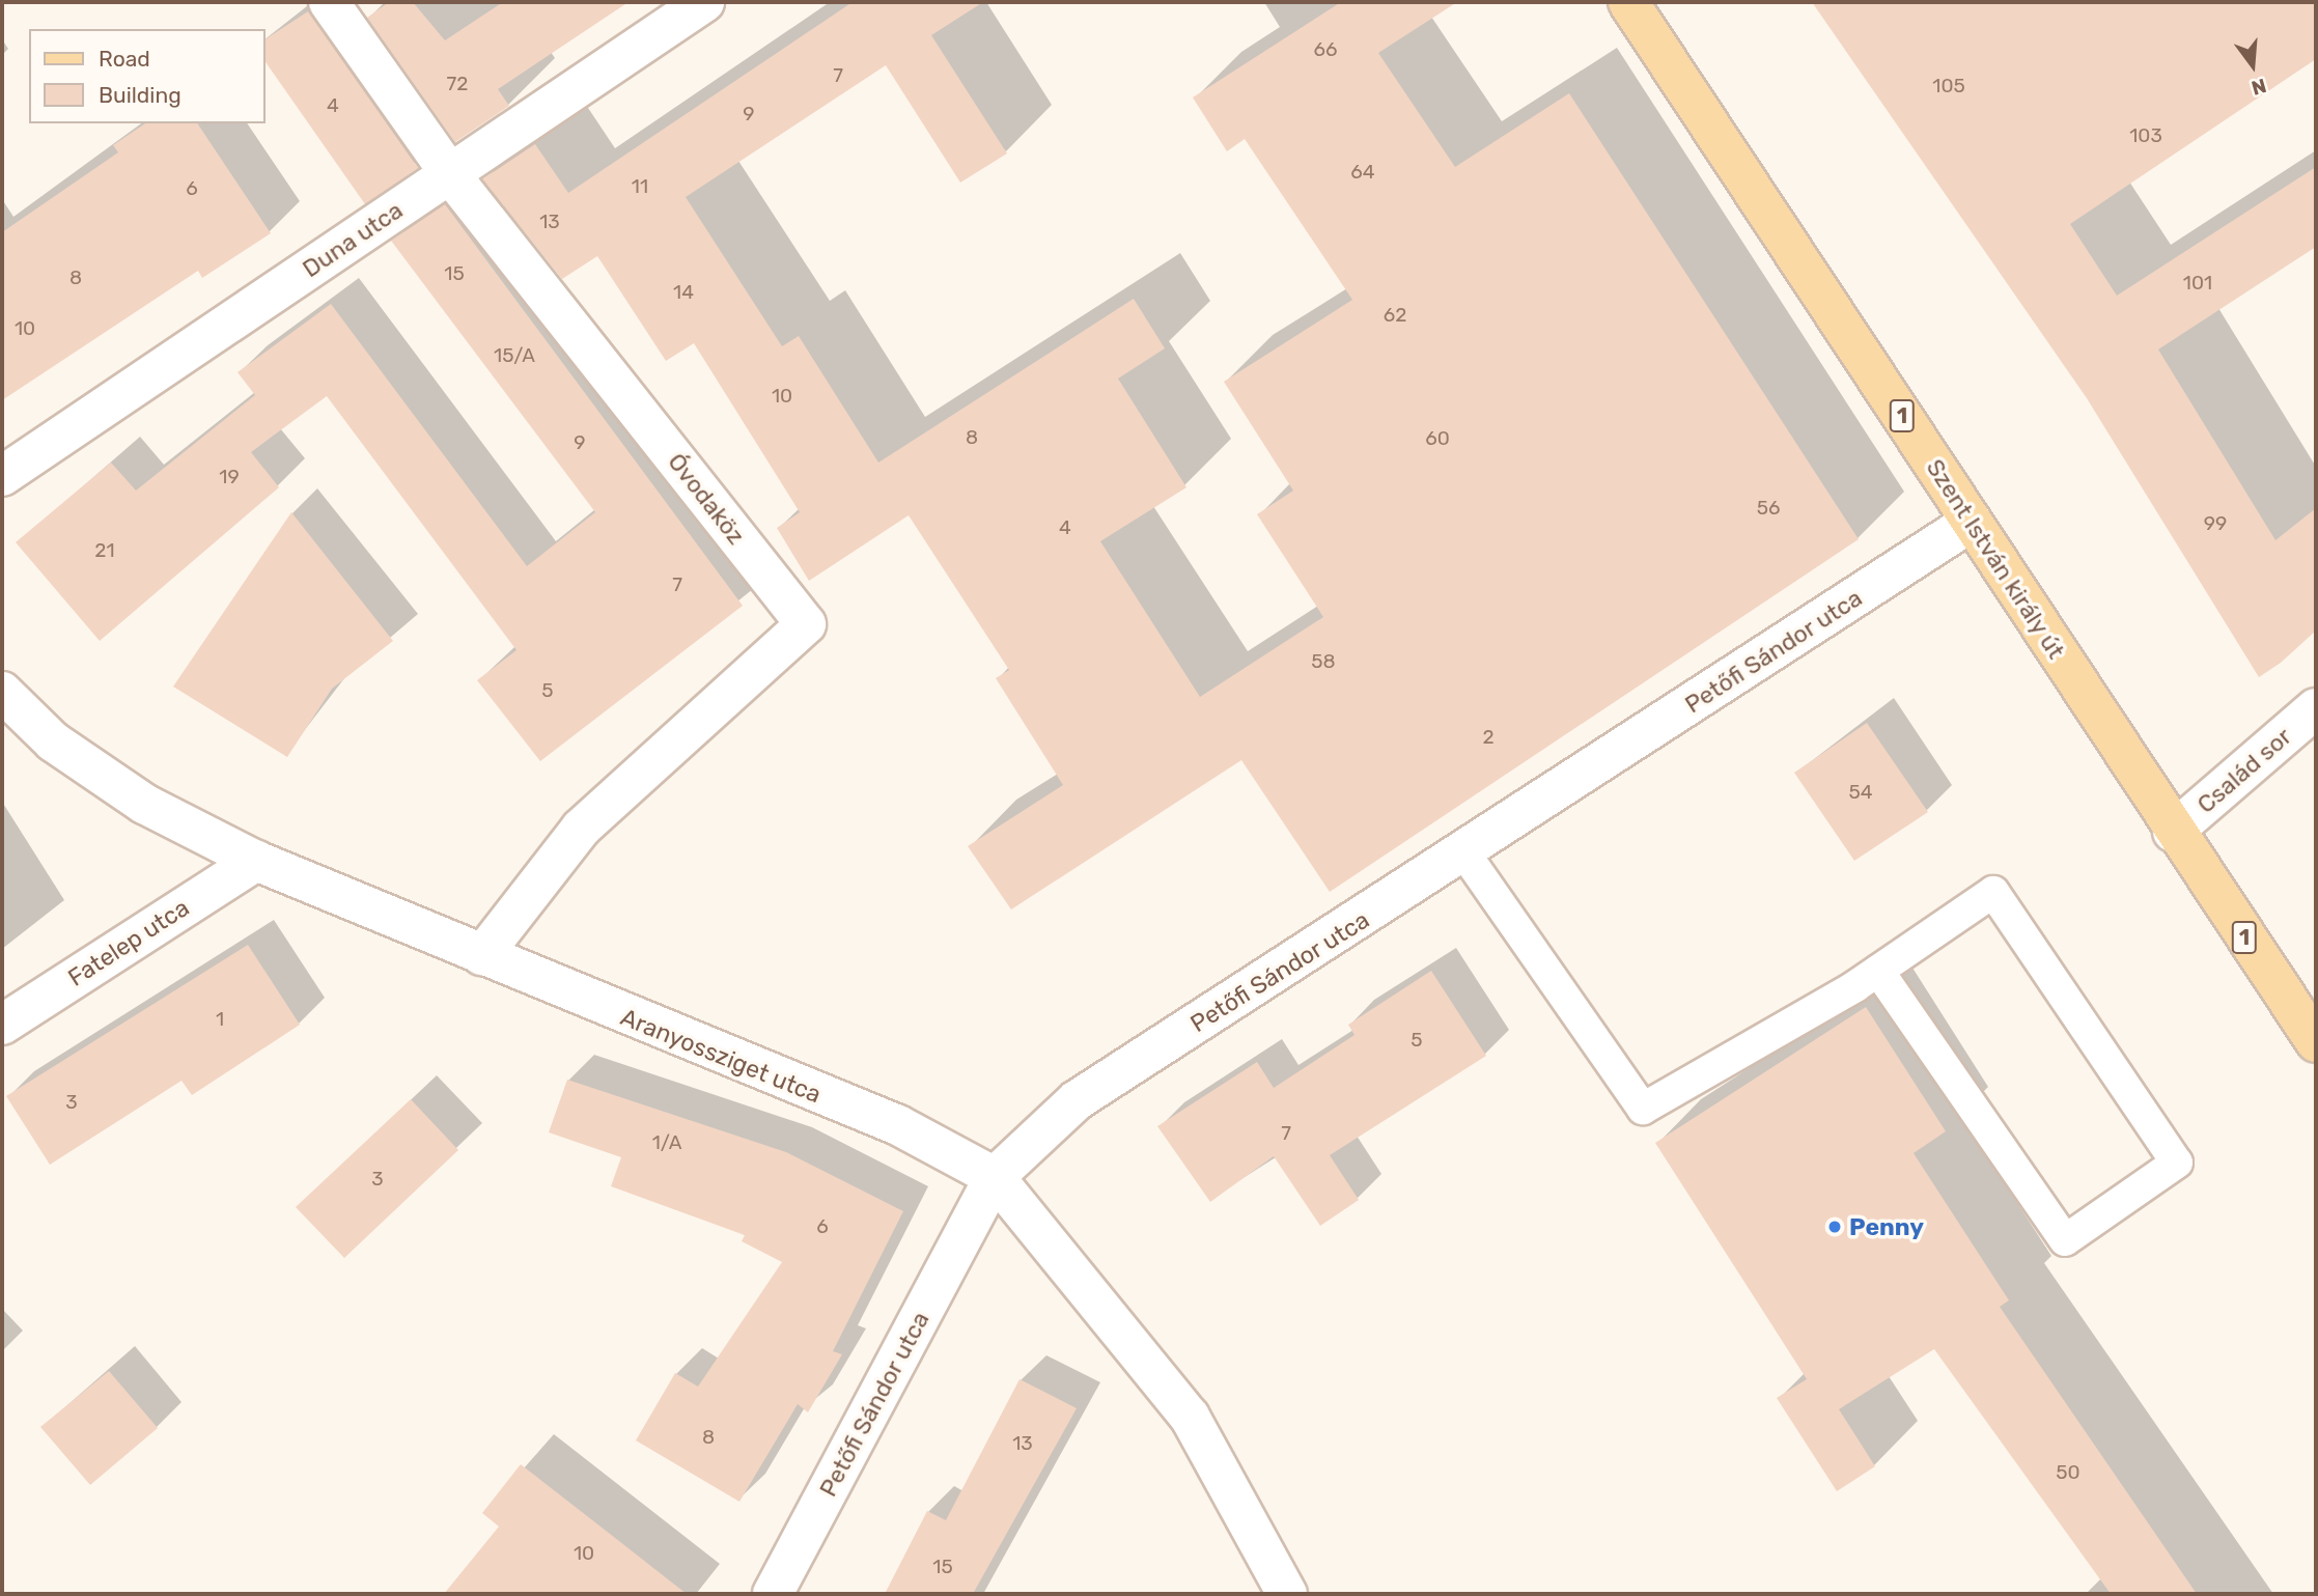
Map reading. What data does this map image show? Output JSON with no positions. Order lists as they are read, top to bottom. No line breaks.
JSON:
{"streets":{"main road":["1","Szent István király út"],"street":["Duna utca","Óvodaköz","Petőfi Sándor utca","Család sor","Fatelep utca","Aranyossziget utca"]},"crossings":[["Duna utca","Óvodaköz"],["Óvodaköz","Aranyossziget utca"],["Szent István király út","Petőfi Sándor utca"],["Szent István király út","Család sor"],["Petőfi Sándor utca","Aranyossziget utca"],["Fatelep utca","Aranyossziget utca"]],"places":["Penny"],"house_numbers":["66","7","72","105","4","9","103","64","11","6","13","15","8","101","14","62","10","15/A","10","8","60","9","19","56","99","4","21","7","58","5","2","54","1","5","3","7","1/A","3","6","8","13","50","10","15"],"legend":["Road","Building"],"north":"bottom"}
